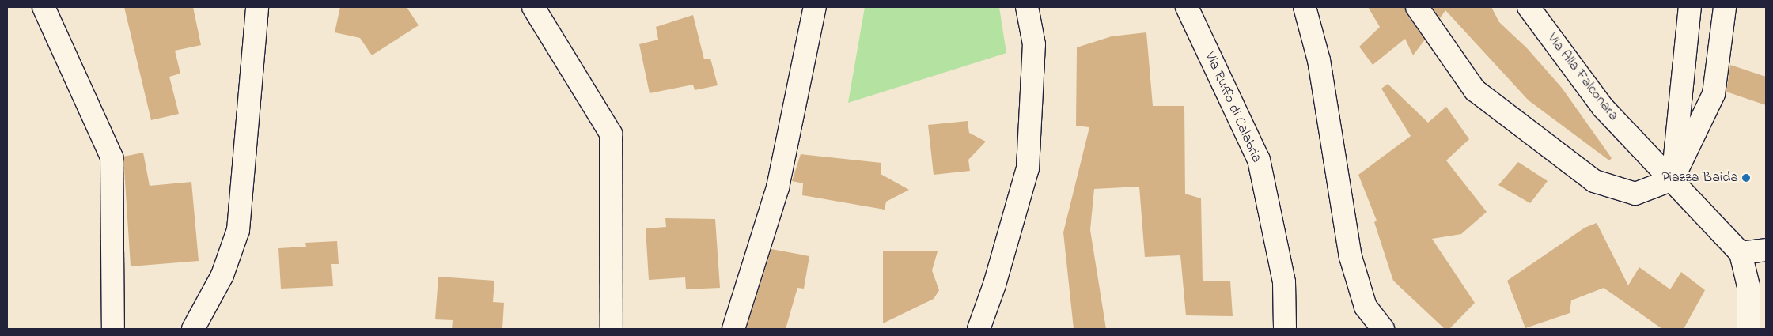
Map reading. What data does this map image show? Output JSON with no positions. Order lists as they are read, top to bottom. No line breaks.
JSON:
{"streets":{"street":["Via Alla Falconara","Via Ruffo di Calabria"]},"places":["Piazza Baida"]}
